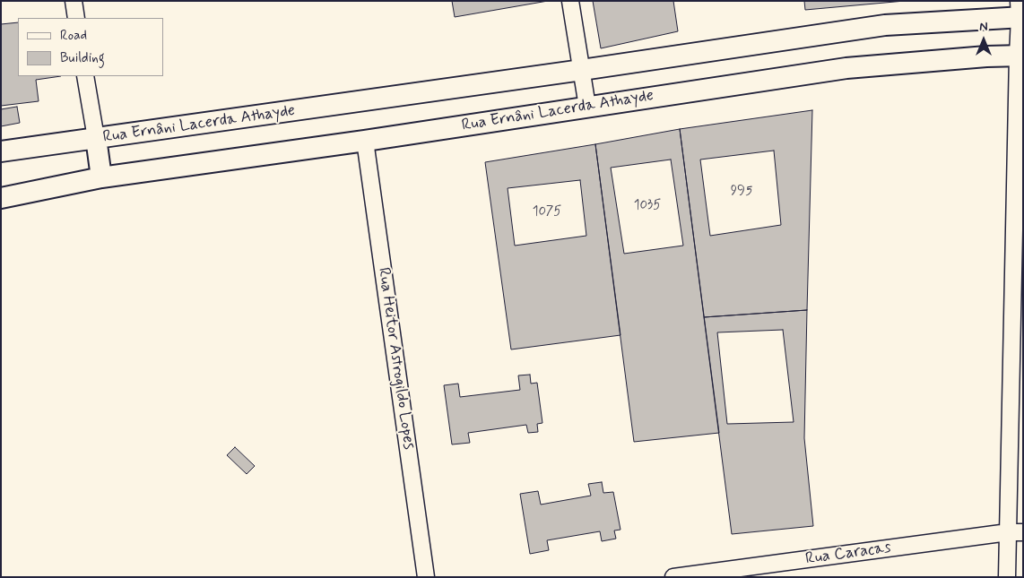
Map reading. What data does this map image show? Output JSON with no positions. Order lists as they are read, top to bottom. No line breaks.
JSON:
{"streets":{"street":["Rua Ernâni Lacerda Athayde","Rua Heitor Astrogildo Lopes","Rua Caracas"]},"crossings":[["Rua Ernâni Lacerda Athayde","Rua Heitor Astrogildo Lopes"]],"house_numbers":["995","1035","1075"],"legend":["Road","Building"],"north":"top"}
